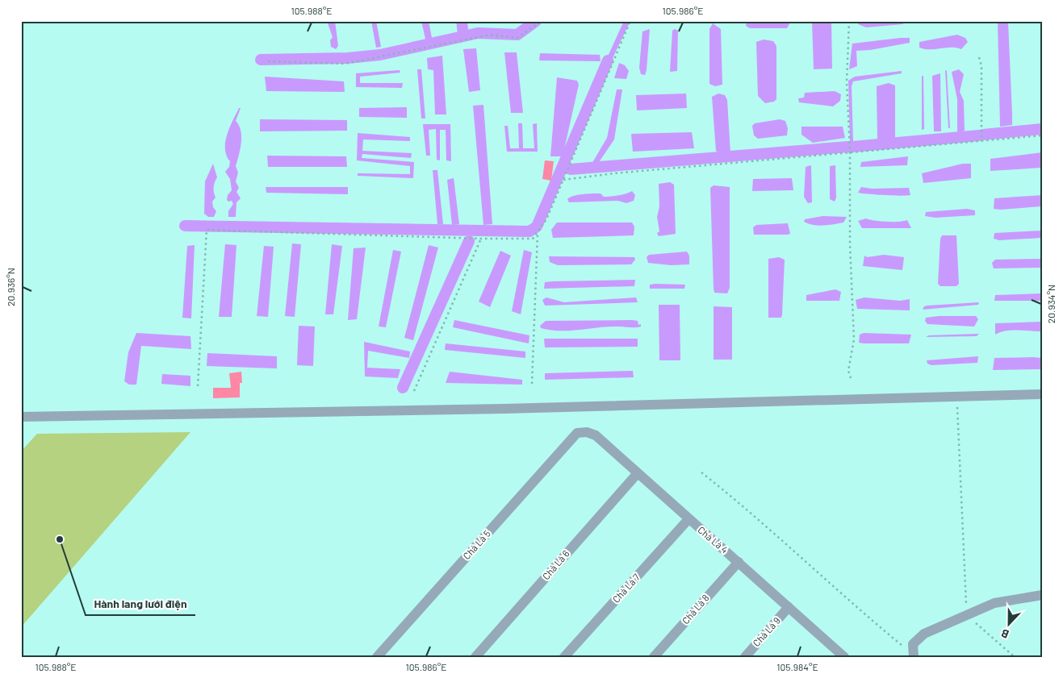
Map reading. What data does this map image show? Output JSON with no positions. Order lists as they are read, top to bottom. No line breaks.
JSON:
{"streets":{"street":["Chà Là 4","Chà Là 5","Chà Là 6","Chà Là 7","Chà Là 8","Chà Là 9"]},"crossings":[["Chà Là 4","Chà Là 5"],["Chà Là 4","Chà Là 6"],["Chà Là 4","Chà Là 7"],["Chà Là 4","Chà Là 8"],["Chà Là 4","Chà Là 9"]],"places":["Hành lang lưới điện"],"north":"bottom","coordinates":["105.988°E","105.986°E","20.936°N","20.934°N","105.984°E"]}
